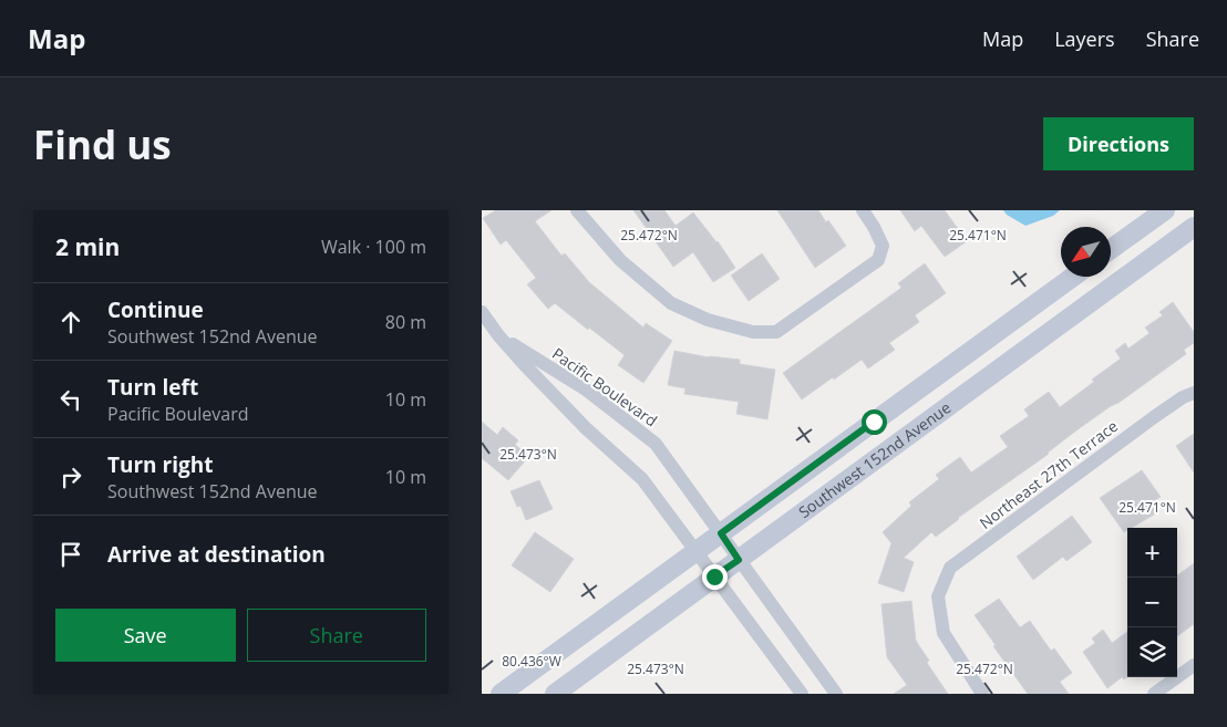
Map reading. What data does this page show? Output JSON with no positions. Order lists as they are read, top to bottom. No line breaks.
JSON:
{"streets":{"street":["Pacific Boulevard","Southwest 152nd Avenue","Northeast 27th Terrace"]},"crossings":[["Pacific Boulevard","Southwest 152nd Avenue"]],"north":"bottom left","page":{"header":"Map","nav":["Map","Layers","Share"],"buttons":["Directions",["Save","Share"]],"title":"Find us","heading":["2 min","Walk · 100 m"],"list":[["Continue","Southwest 152nd Avenue","80 m"],["Turn left","Pacific Boulevard","10 m"],["Turn right","Southwest 152nd Avenue","10 m"],"Arrive at destination"],"map_buttons":["+","−"]},"coordinates":["25.472°N","25.471°N","25.473°N","80.436°W"]}
